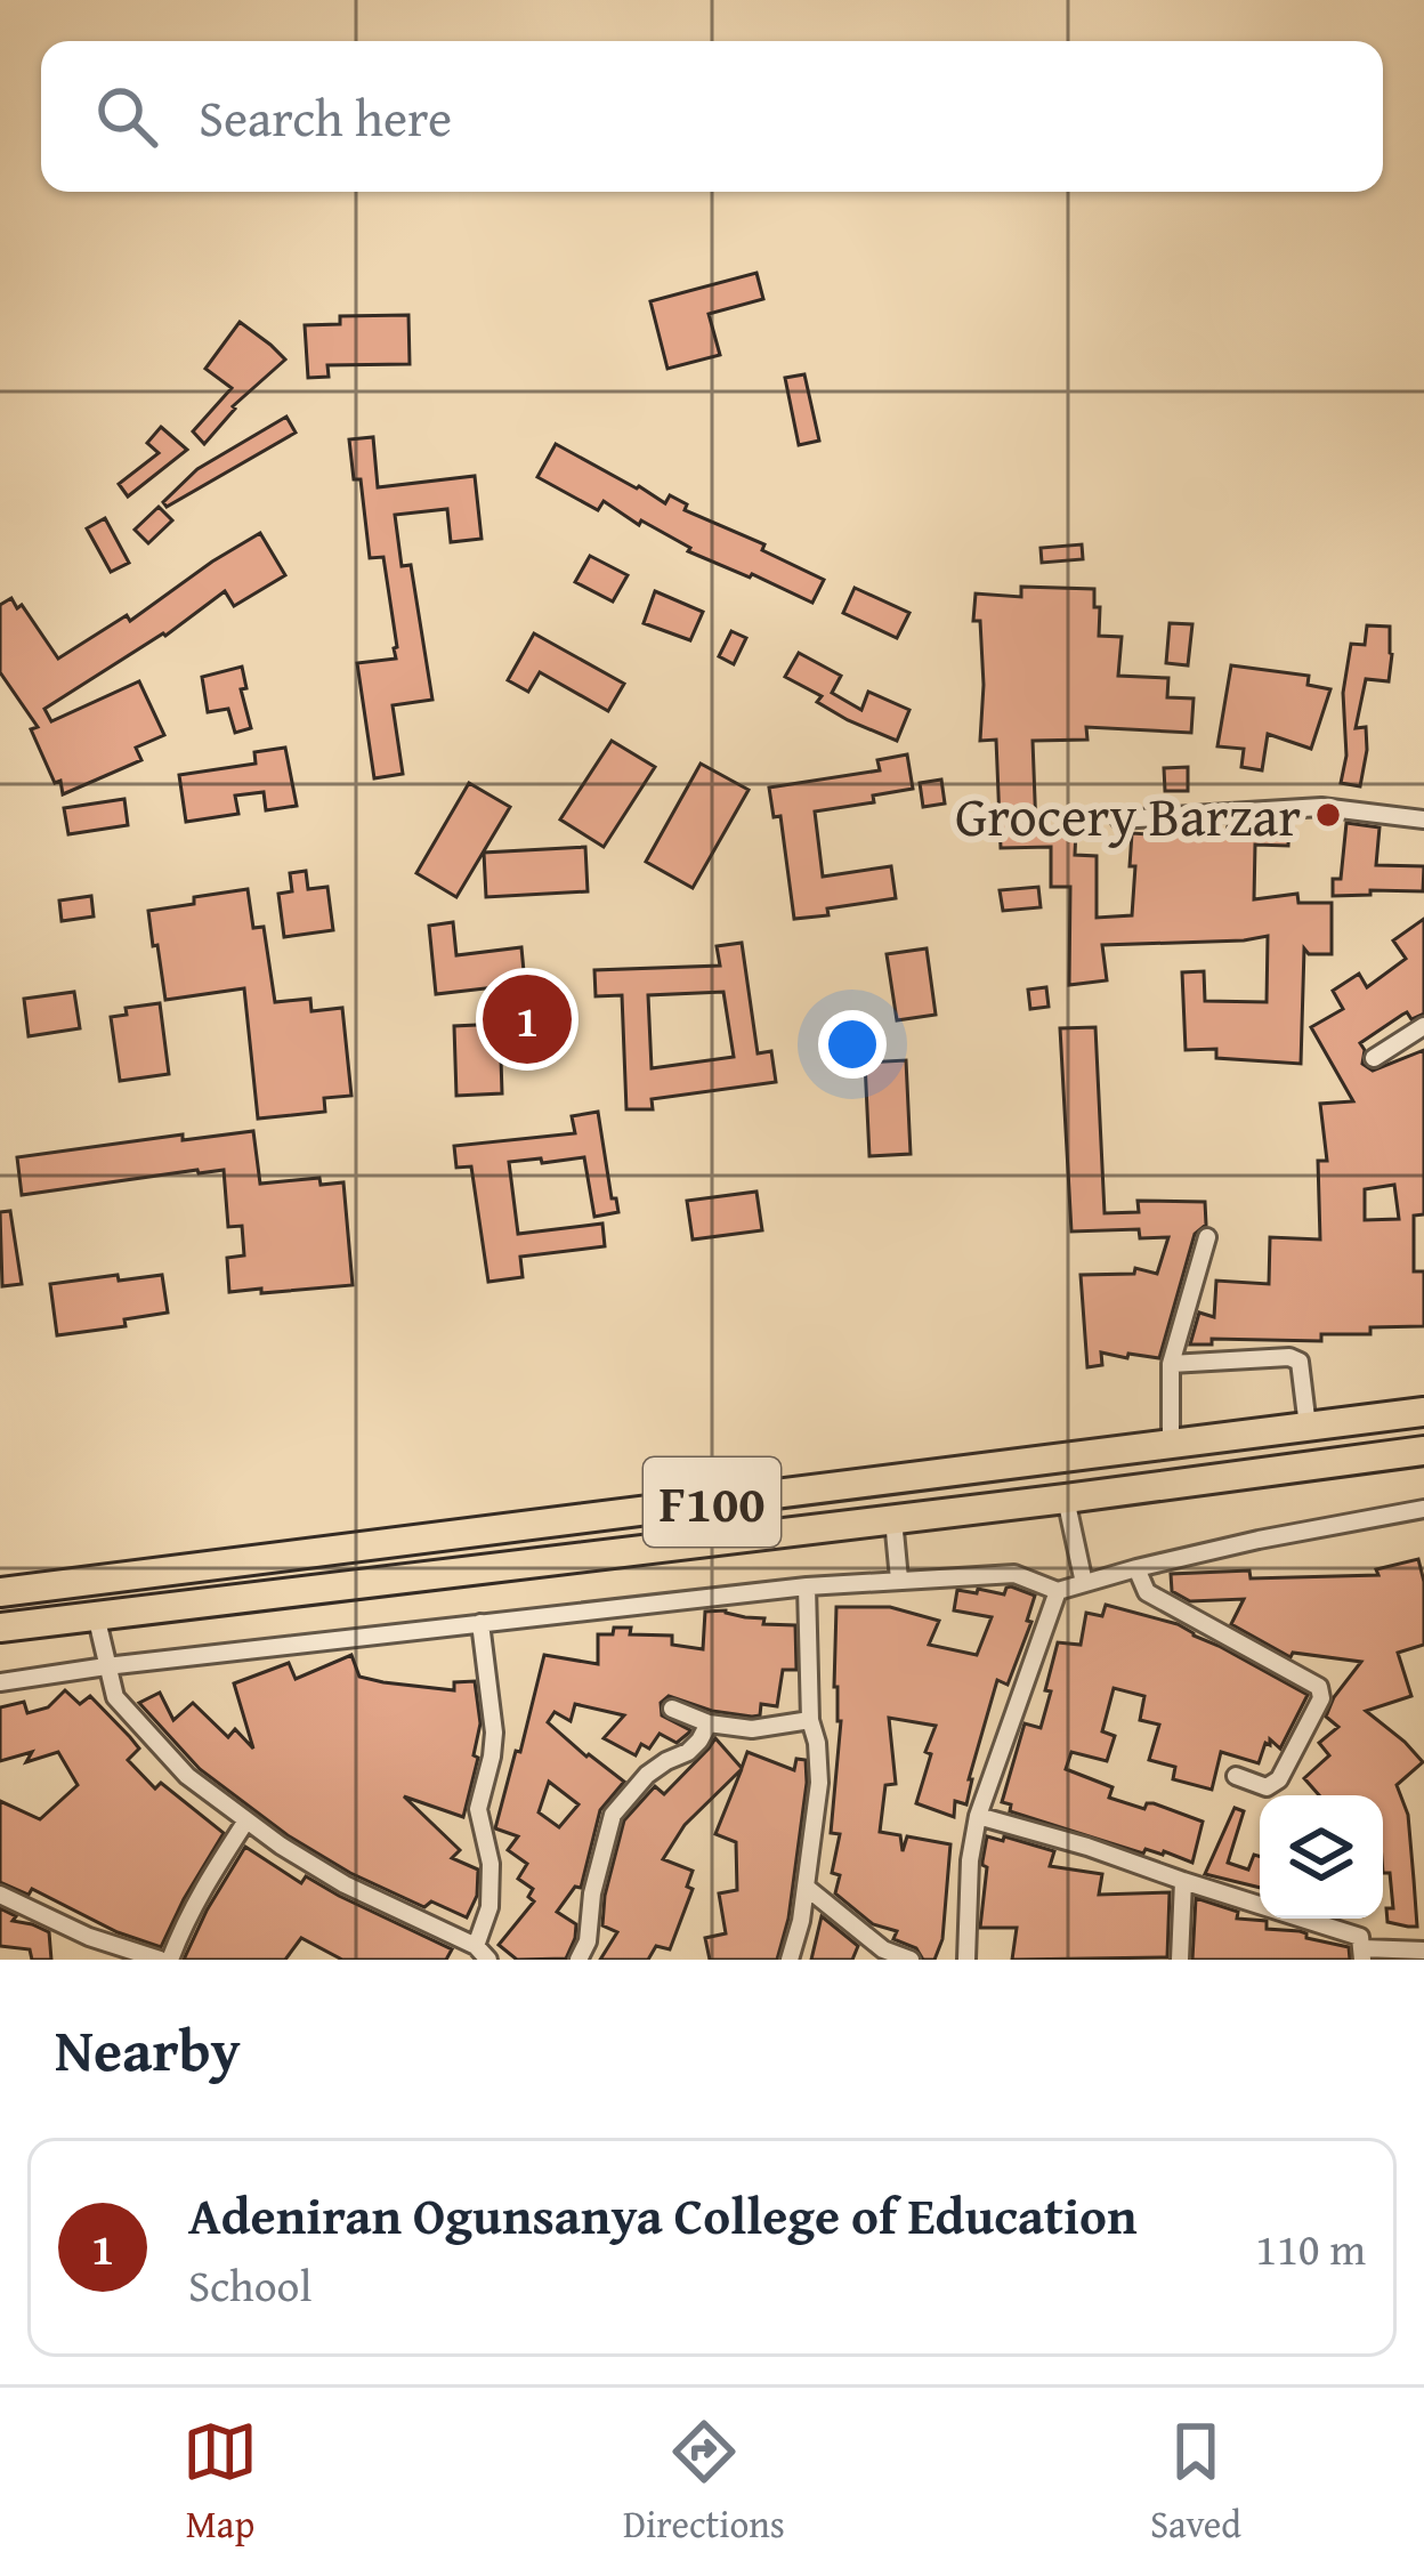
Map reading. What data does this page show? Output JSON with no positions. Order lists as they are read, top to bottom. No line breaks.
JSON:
{"streets":{"highway":["F100"]},"places":["Grocery Barzar"],"page":{"search":"Search here","pins":"1","heading":"Nearby","list":[{"mark":"1","name":"Adeniran Ogunsanya College of Education","note":"School","value":"110 m"}],"nav":["Map","Directions","Saved"]}}
